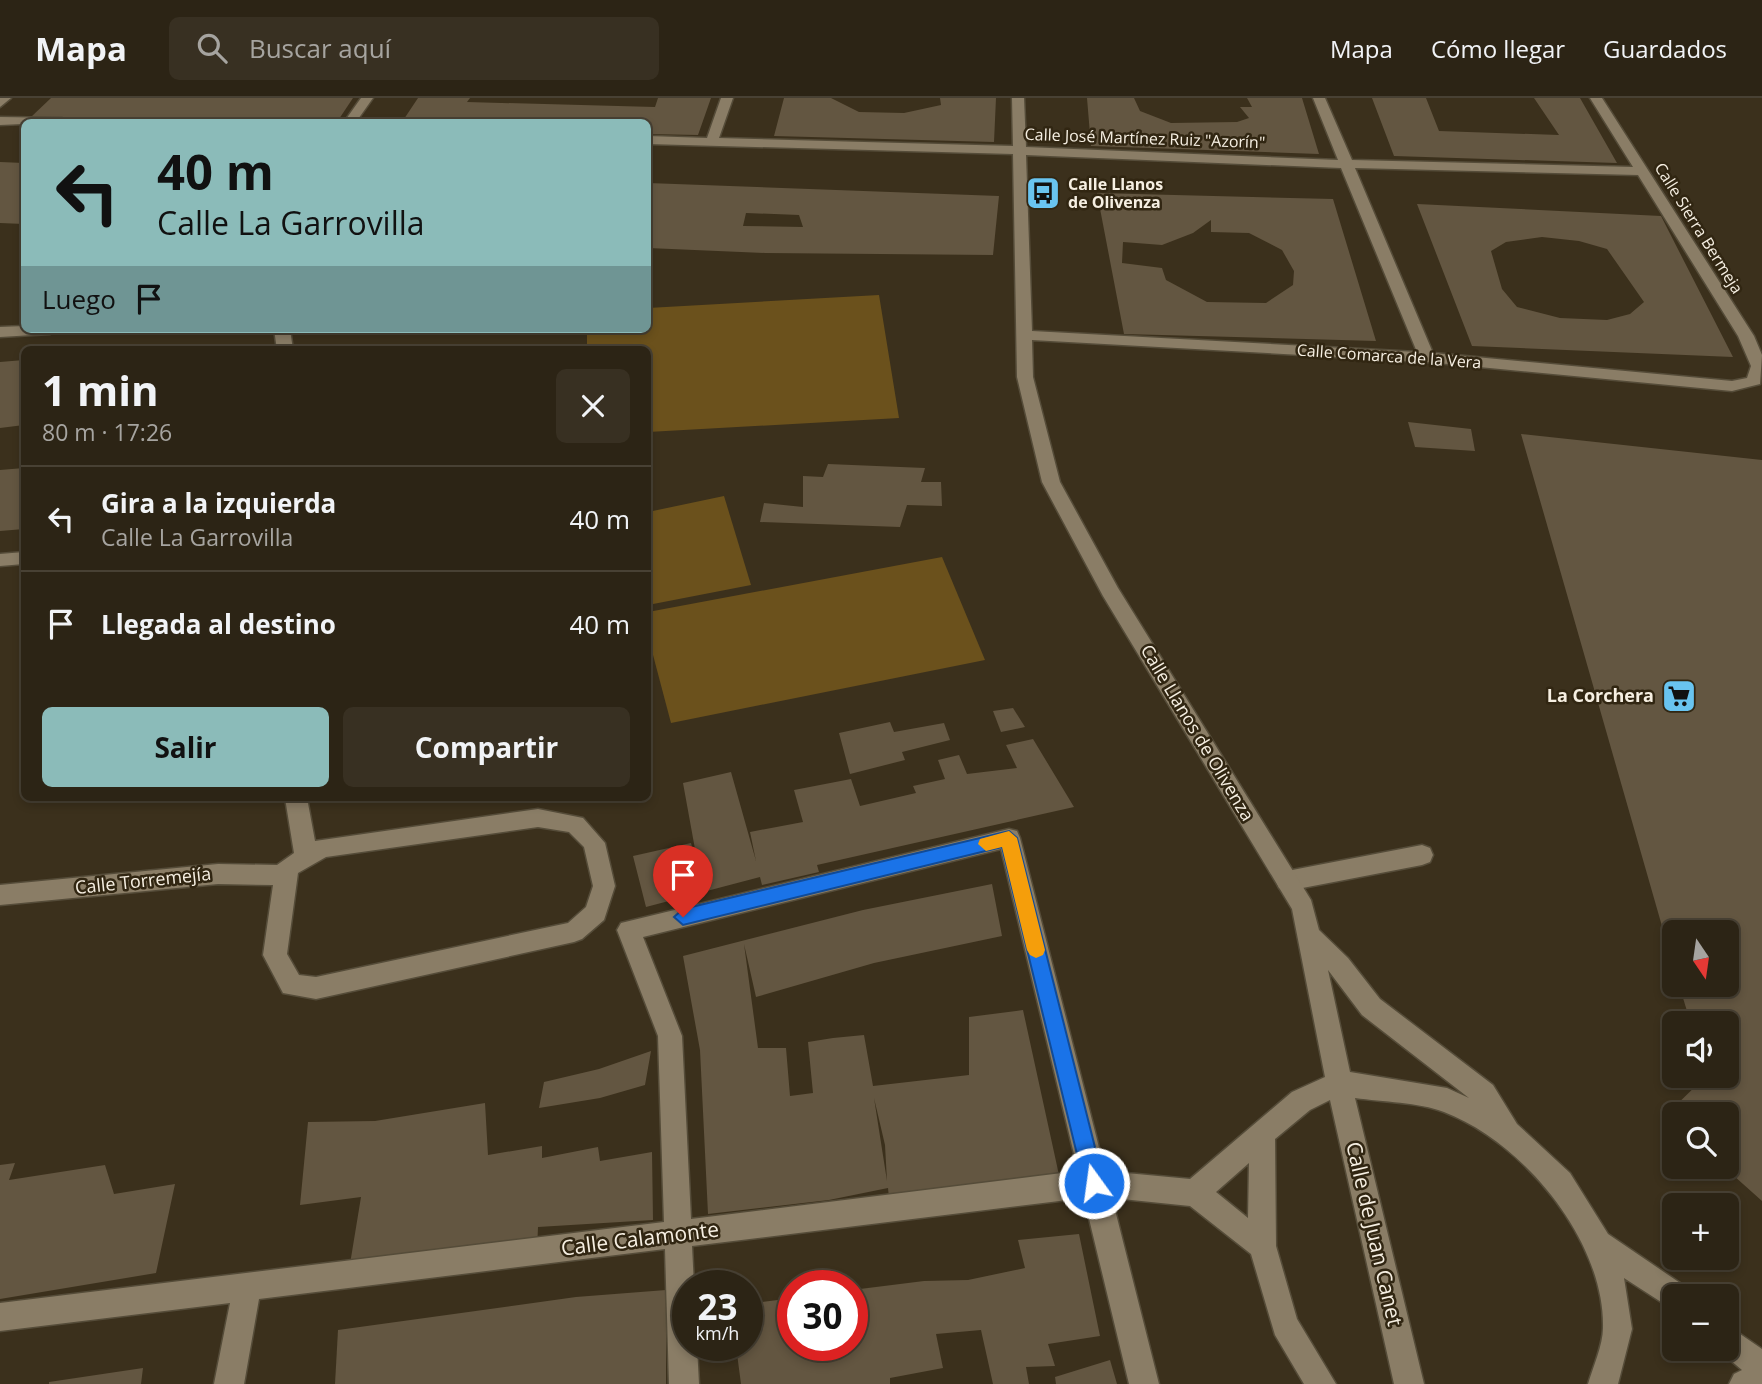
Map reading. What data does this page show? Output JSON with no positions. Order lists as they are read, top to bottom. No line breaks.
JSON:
{"streets":{"street":["Calle José Martínez Ruiz \"Azorín\"","Calle Sierra Bermeja","Calle Comarca de la Vera","Calle Llanos de Olivenza","Calle Torremejía","Calle de Juan Canet","Calle Calamonte"]},"crossings":[["Calle José Martínez Ruiz \"Azorín\"","Calle Sierra Bermeja"],["Calle José Martínez Ruiz \"Azorín\"","Calle Llanos de Olivenza"],["Calle Sierra Bermeja","Calle Comarca de la Vera"],["Calle Comarca de la Vera","Calle Llanos de Olivenza"],["Calle Llanos de Olivenza","Calle de Juan Canet"]],"places":{"bus stop":["Calle Llanos de Olivenza"],"supermarket":["La Corchera"]},"north":"bottom","page":{"header":"Mapa","search":"Buscar aquí","nav":["Mapa","Cómo llegar","Guardados"],"turn":["40 m","Calle La Garrovilla"],"then":"Luego","heading":["1 min","80 m · 17:26"],"list":[{"name":"Gira a la izquierda","note":"Calle La Garrovilla","value":"40 m"},{"name":"Llegada al destino","value":"40 m"}],"buttons":["Salir","Compartir"],"map_buttons":["+","−"],"speed":"23 km/h","limit":"30"}}
